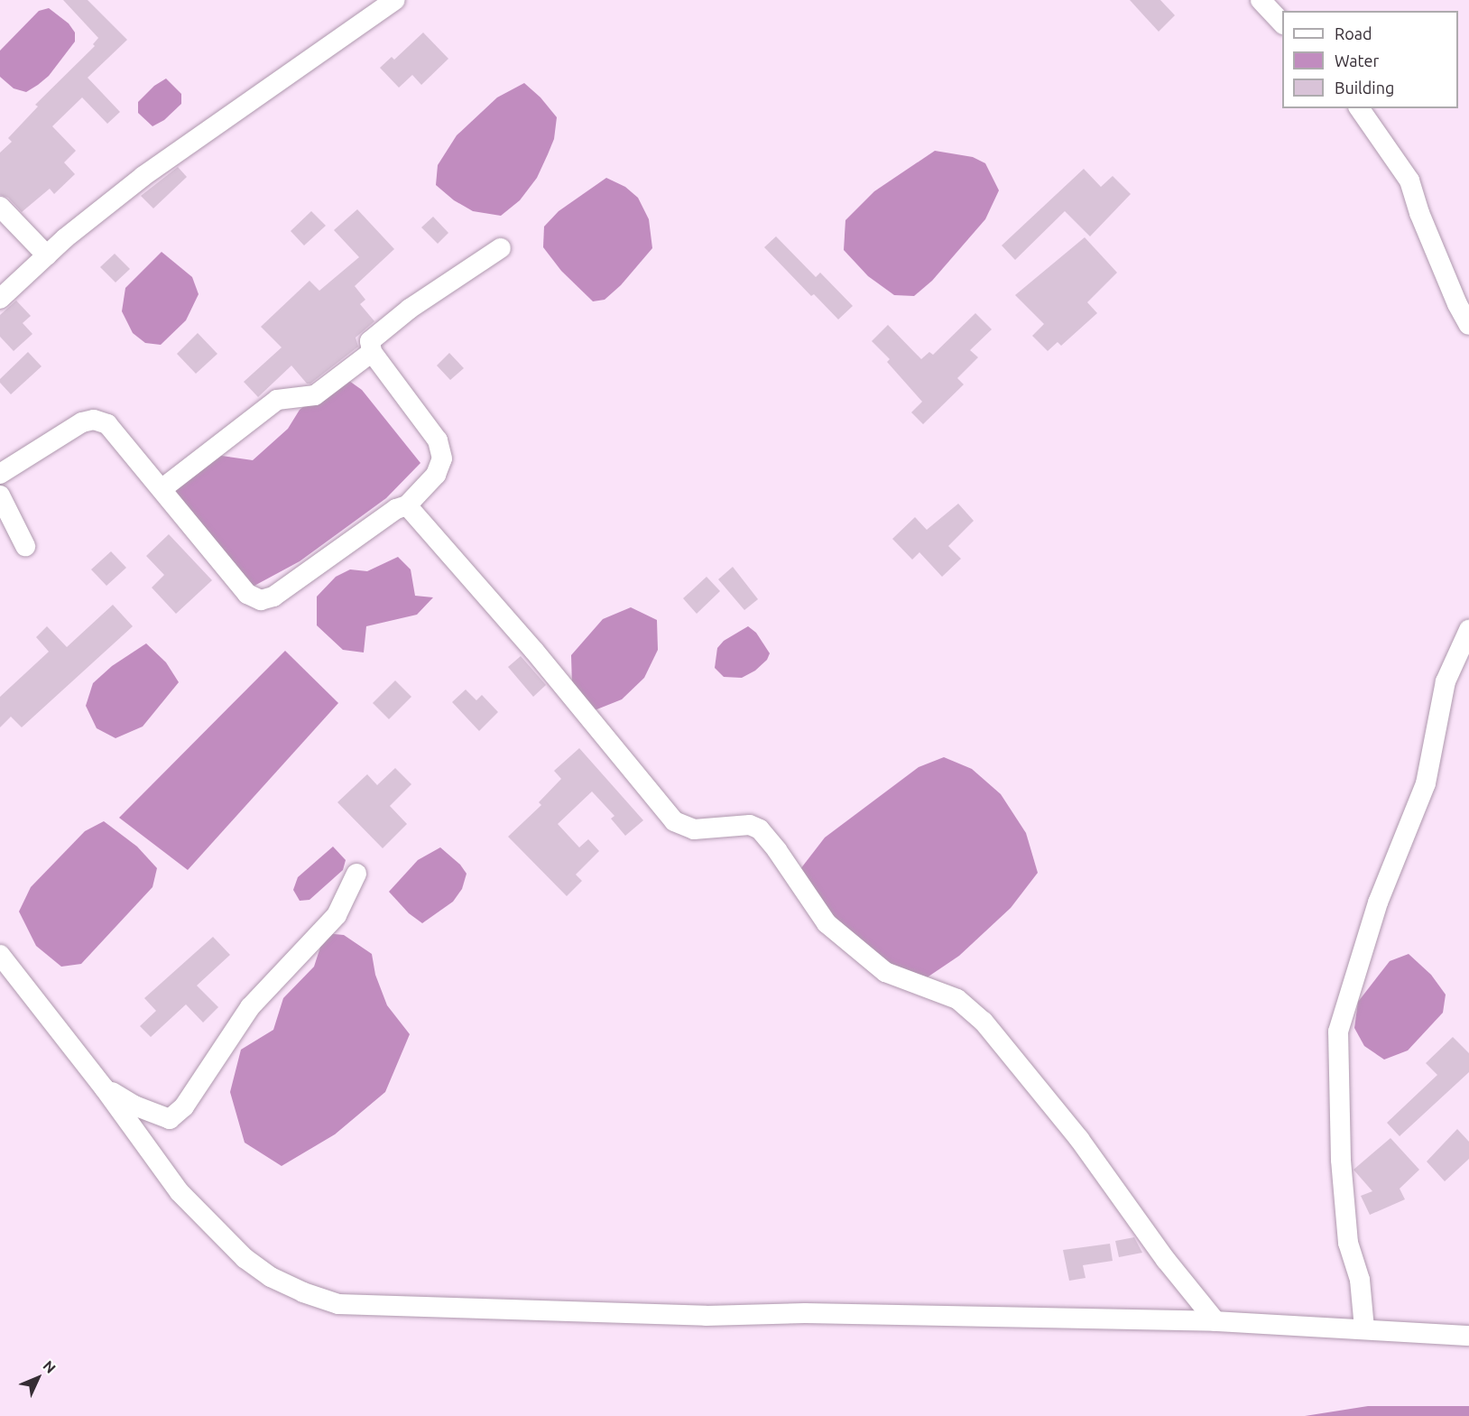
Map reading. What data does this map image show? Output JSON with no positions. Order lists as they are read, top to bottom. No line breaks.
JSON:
{"legend":["Road","Water","Building"],"north":"top right"}
